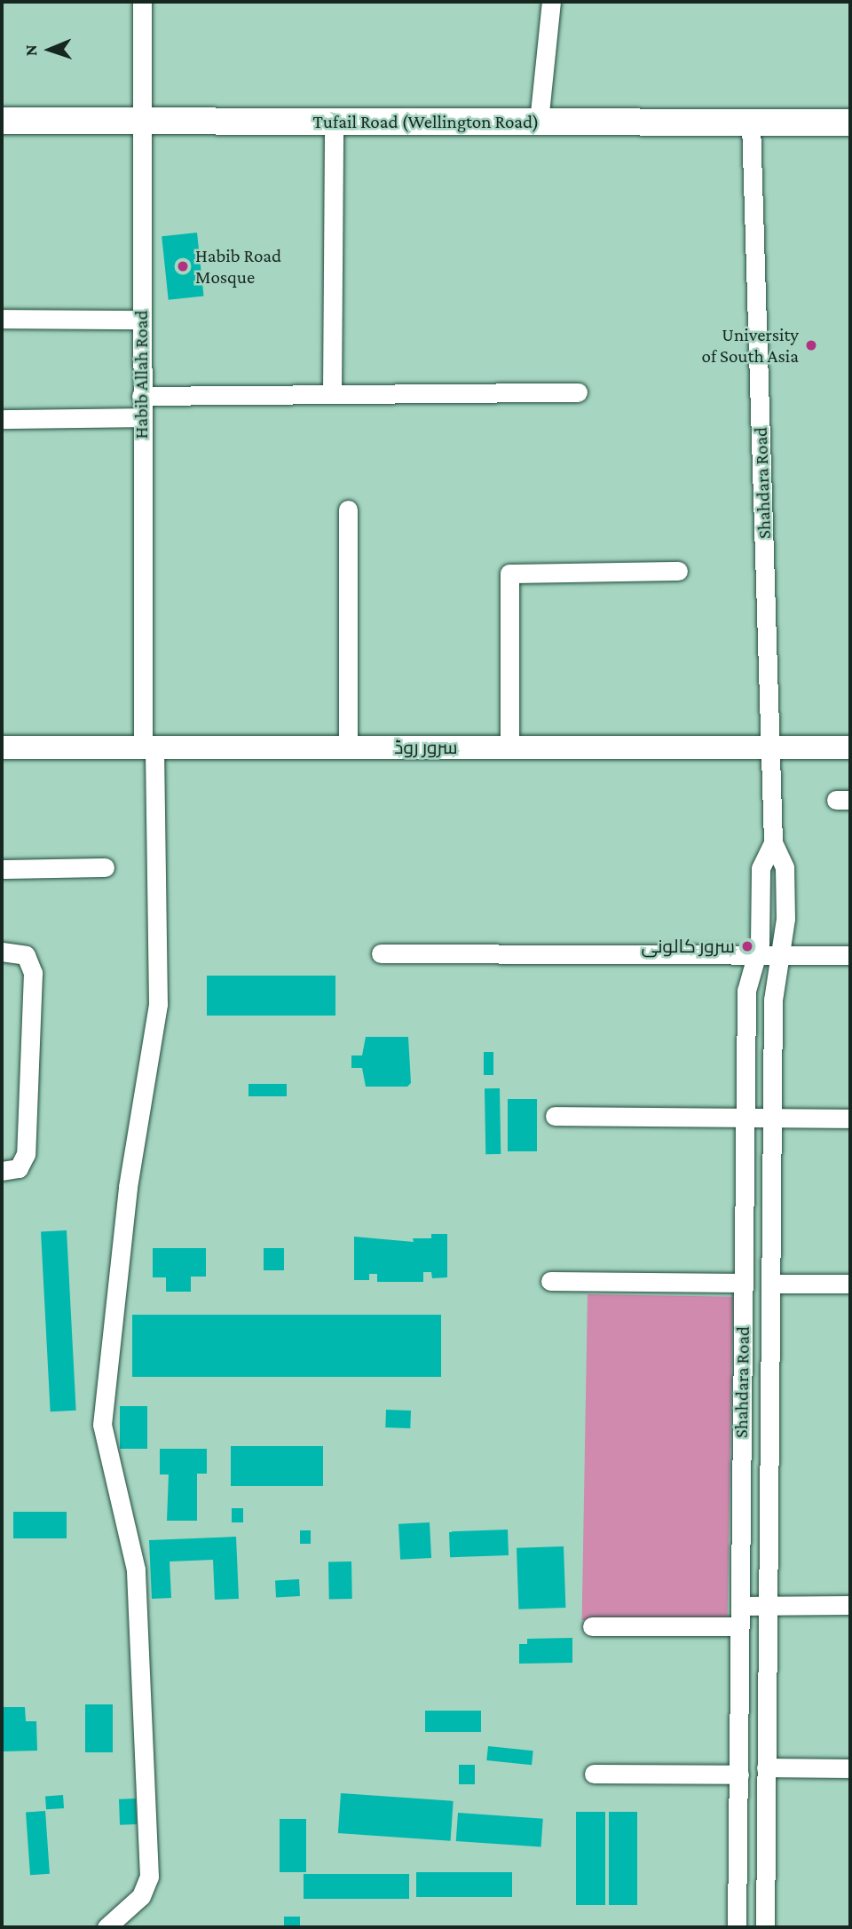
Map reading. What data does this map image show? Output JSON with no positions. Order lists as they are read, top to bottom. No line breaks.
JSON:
{"streets":{"main road":["Tufail Road (Wellington Road)"],"street":["Habib Allah Road","Shahdara Road","سرور روڈ"]},"crossings":[["Tufail Road (Wellington Road)","Habib Allah Road"],["Tufail Road (Wellington Road)","Shahdara Road"],["Habib Allah Road","سرور روڈ"],["Shahdara Road","سرور روڈ"]],"places":["Habib Road Mosque","University of South Asia","سرور کالونی"],"north":"left"}
